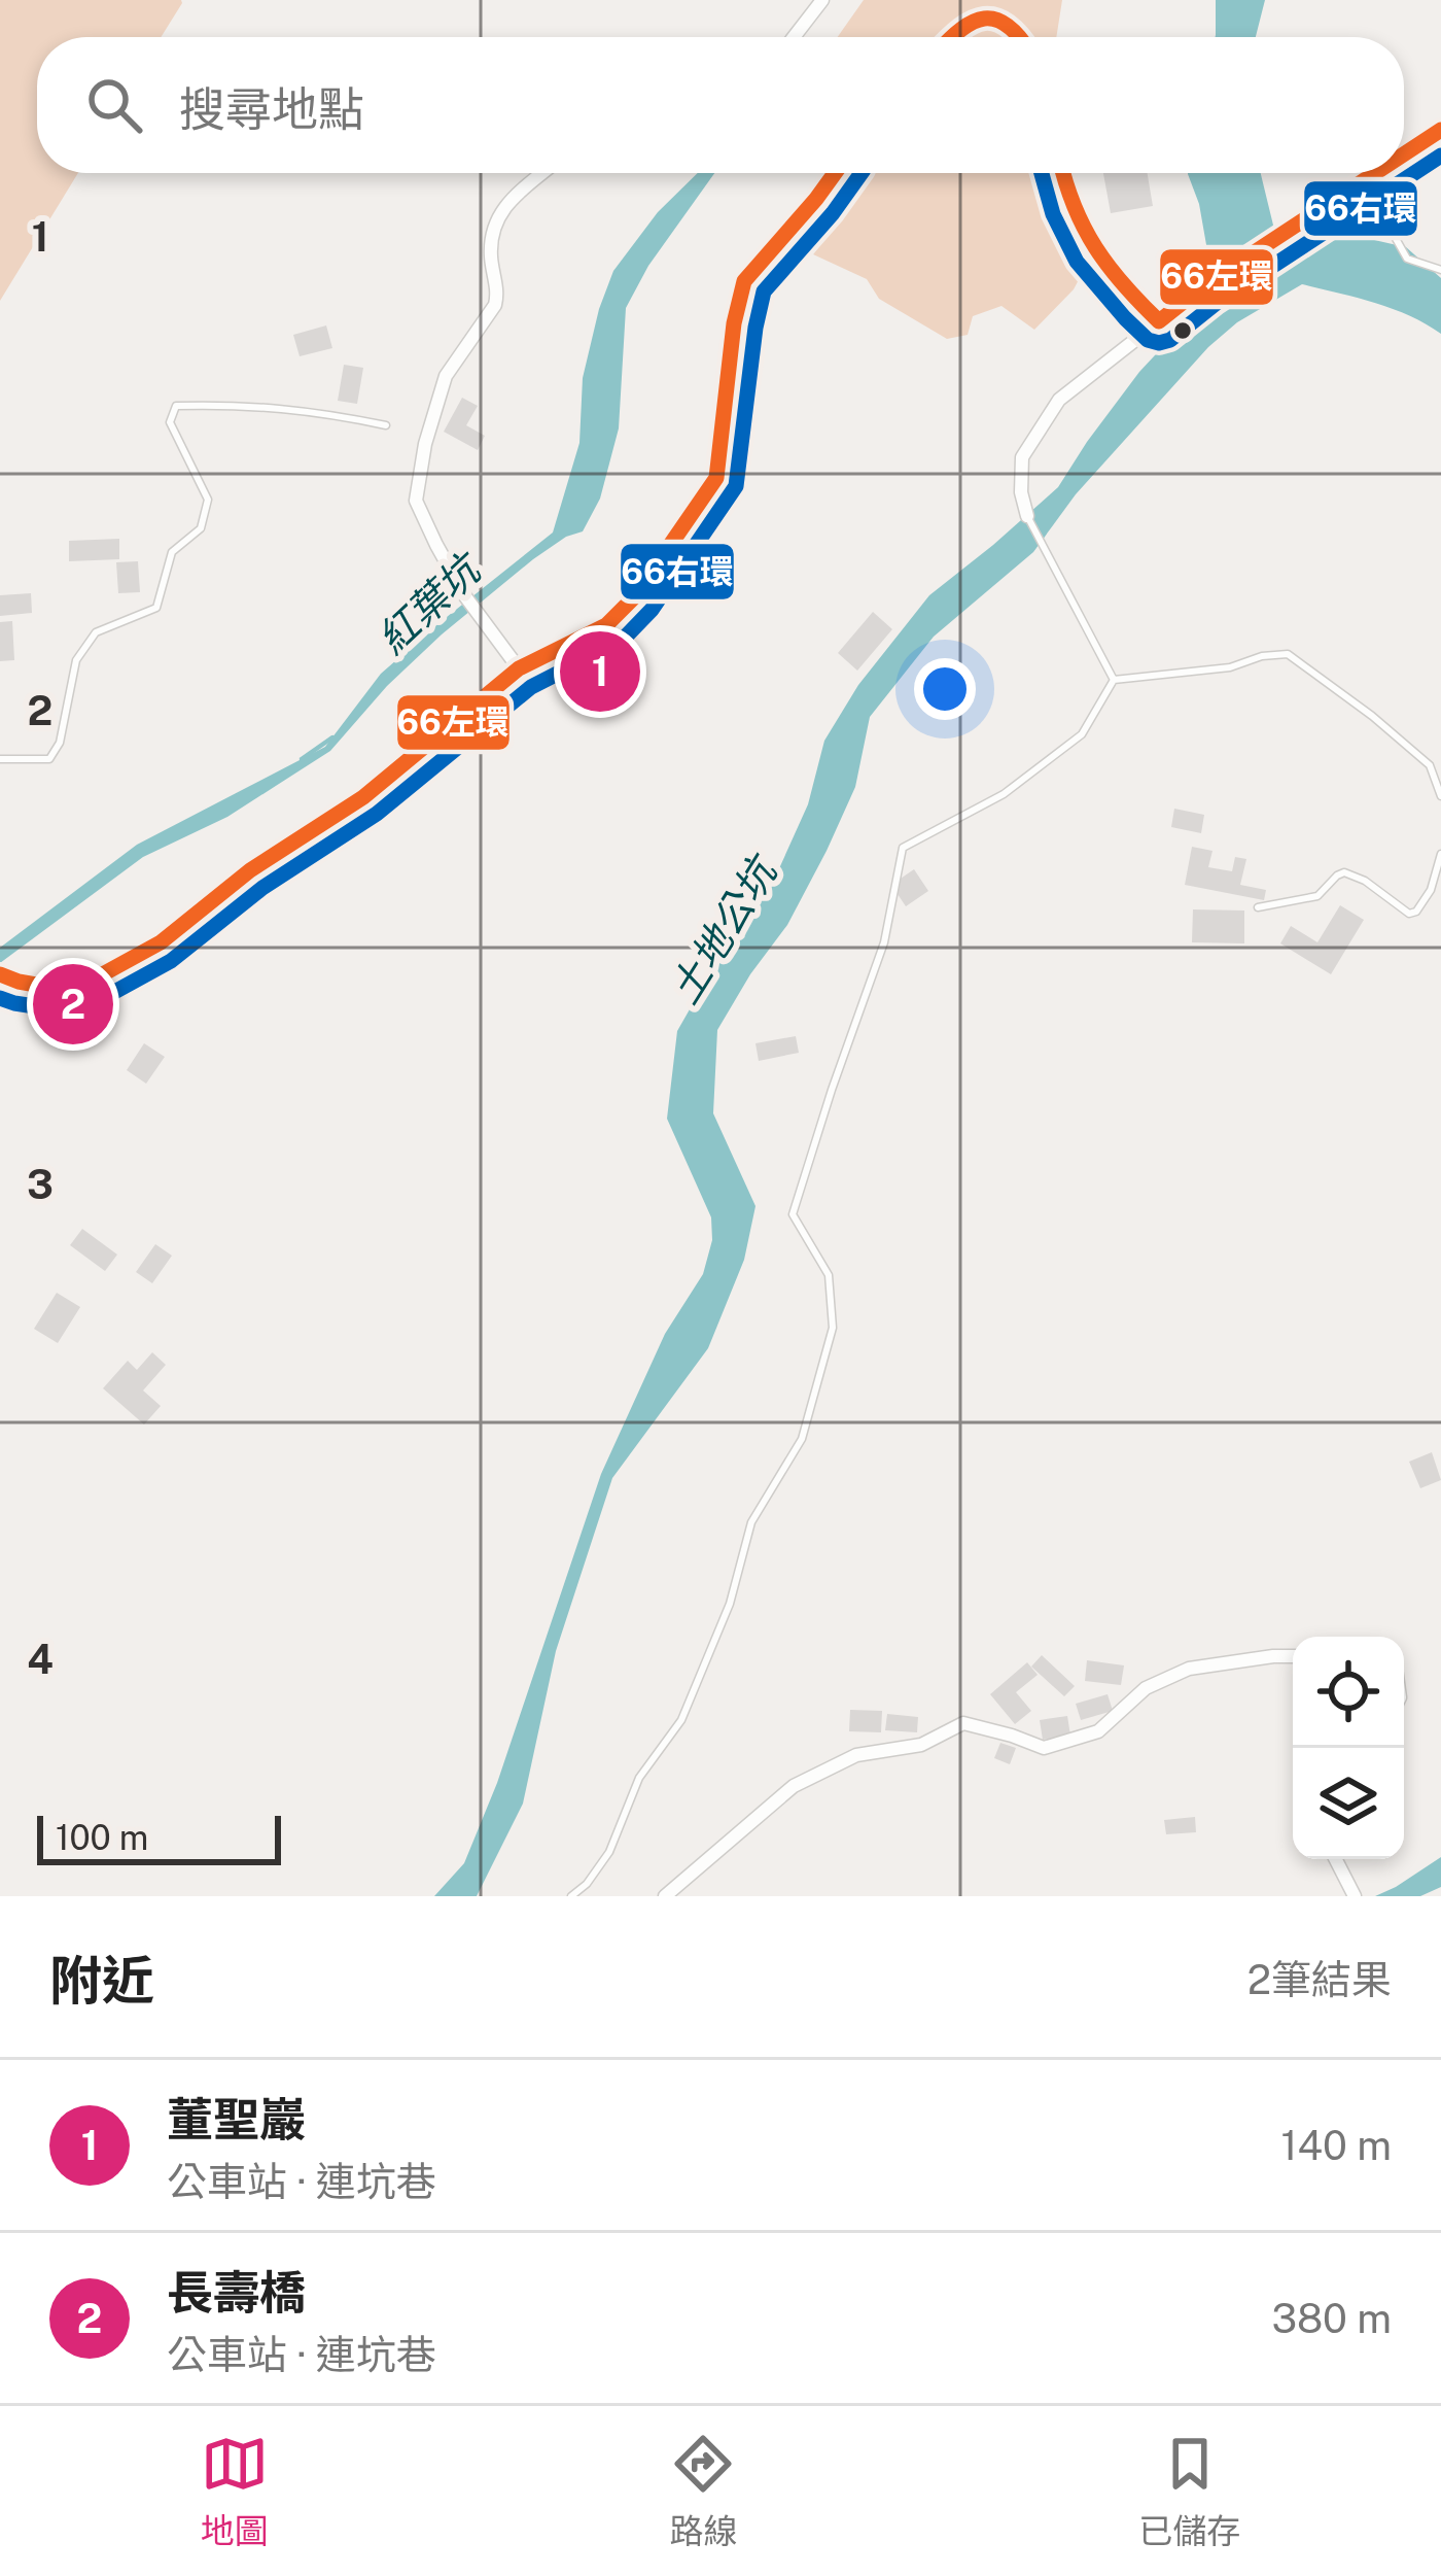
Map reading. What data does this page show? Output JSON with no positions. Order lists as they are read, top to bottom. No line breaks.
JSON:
{"water":["紅葉坑","土地公坑"],"lines":["transit line 66左環","transit line 66右環"],"scale_bar":"100 m","page":{"search":"搜尋地點","pins":["1","2"],"scale":"100 m","heading":["附近","2筆結果"],"list":[{"mark":"1","name":"董聖巖","note":"公車站 · 連坑巷","value":"140 m"},{"mark":"2","name":"長壽橋","note":"公車站 · 連坑巷","value":"380 m"}],"nav":["地圖","路線","已儲存"]},"grid":{"rows":["1","2","3","4"]}}
